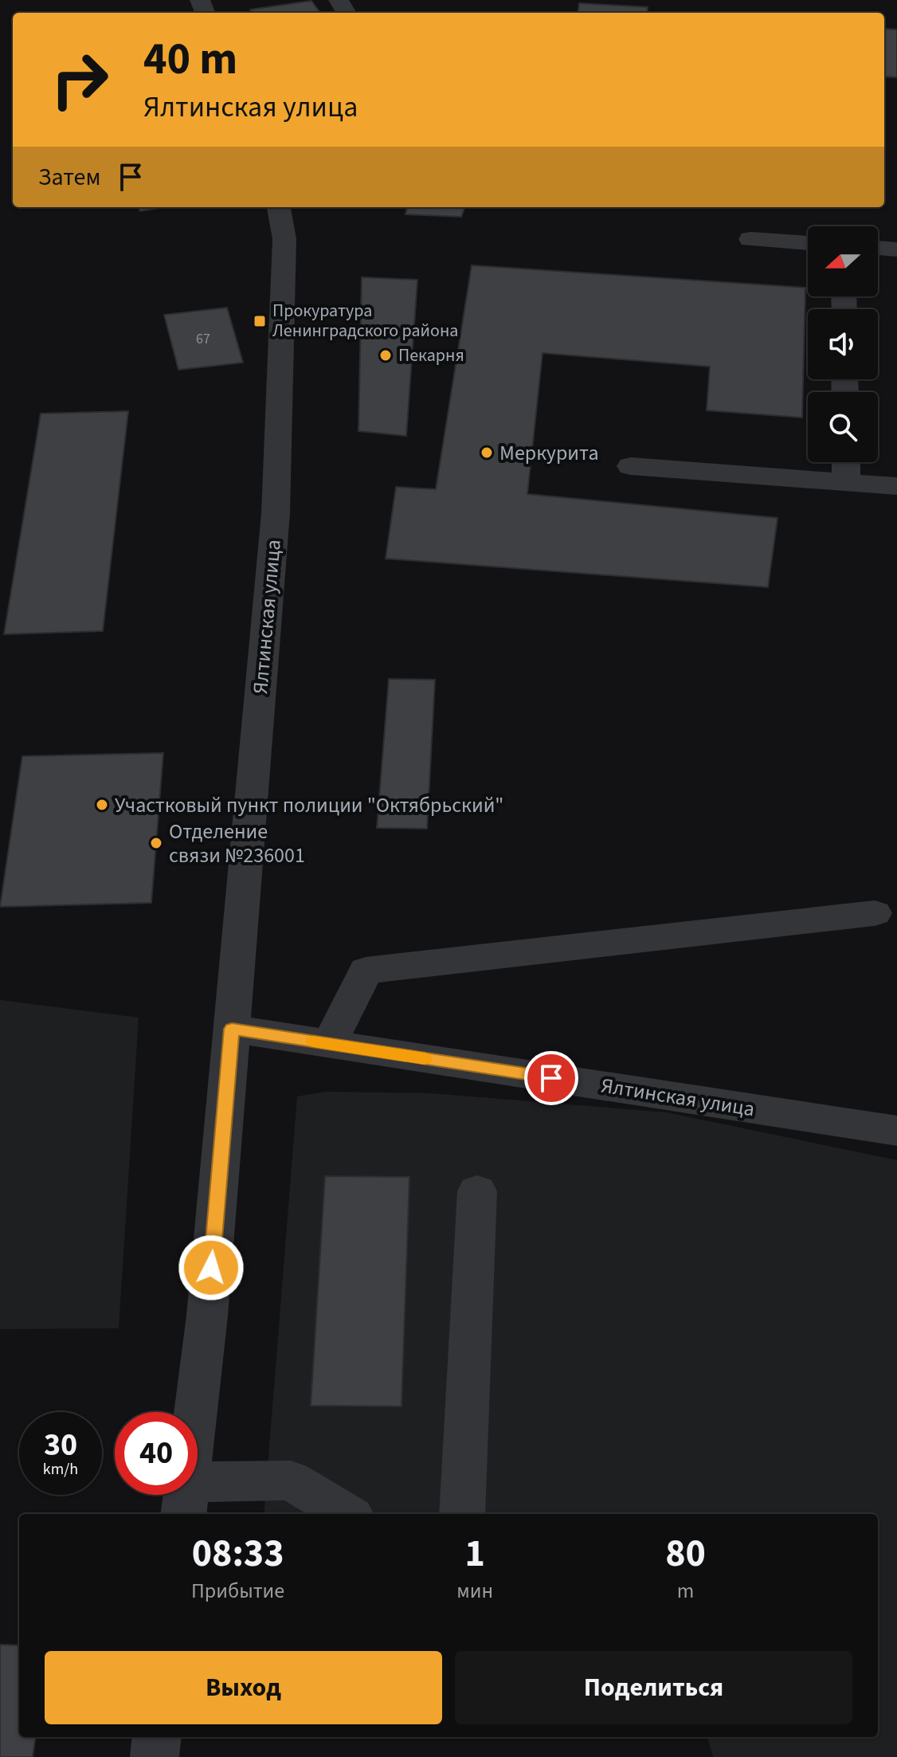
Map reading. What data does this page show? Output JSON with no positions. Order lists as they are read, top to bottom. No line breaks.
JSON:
{"streets":{"street":["Ялтинская улица"]},"places":{"transit":["Прокуратура Ленинградского района"],"other":["Пекарня","Меркурита","Участковый пункт полиции \"Октябрьский\"","Отделение связи №236001"]},"house_numbers":["67"],"north":"left","page":{"turn":["40 m","Ялтинская улица"],"then":"Затем","speed":"30 km/h","limit":"40","eta":["08:33","Прибытие","1","мин","80","m"],"buttons":["Выход","Поделиться"]}}
